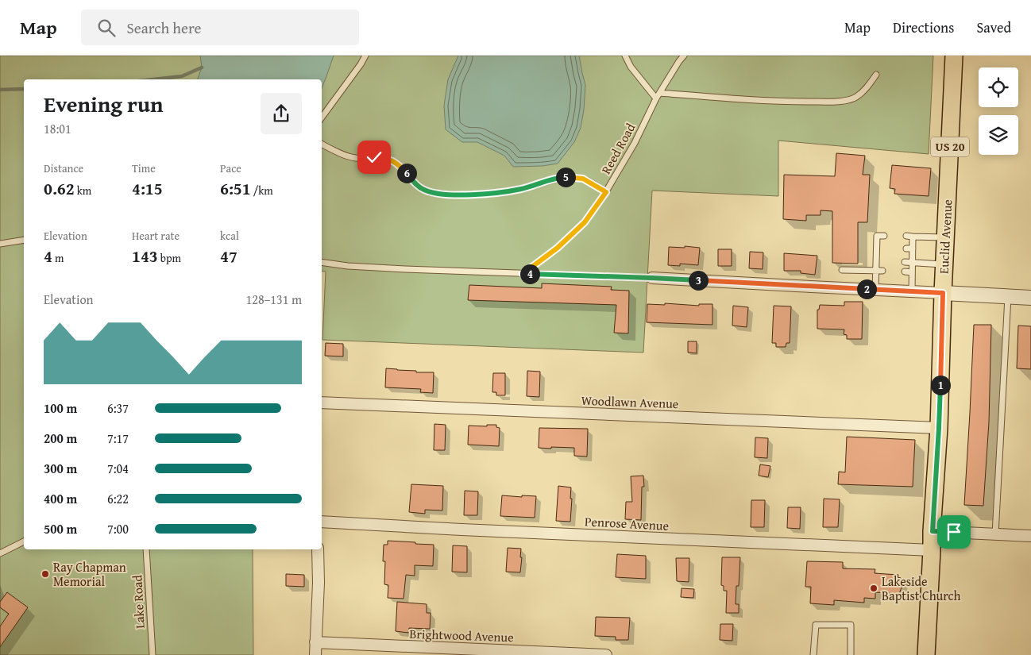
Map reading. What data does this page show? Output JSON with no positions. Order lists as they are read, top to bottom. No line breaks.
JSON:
{"streets":{"main road":["US 20","Euclid Avenue"],"street":["Woodlawn Avenue","Penrose Avenue","Brightwood Avenue"],"lane":["Reed Road","Lake Road"]},"crossings":[["Euclid Avenue","Woodlawn Avenue"],["Euclid Avenue","Penrose Avenue"]],"places":["Ray Chapman Memorial","Lakeside Baptist Church"],"page":{"header":"Map","search":"Search here","nav":["Map","Directions","Saved"],"heading":["Evening run","18:01"],"stats":[["Distance","0.62 km"],["Time","4:15"],["Pace","6:51 /km"],["Elevation","4 m"],["Heart rate","143 bpm"],["kcal","47"]],"pins":["6","5","4","3","2","1"],"chart":["Elevation","128–131 m"],"list":[{"name":"100 m","note":"6:37"},{"name":"200 m","note":"7:17"},{"name":"300 m","note":"7:04"},{"name":"400 m","note":"6:22"},{"name":"500 m","note":"7:00"}]}}
